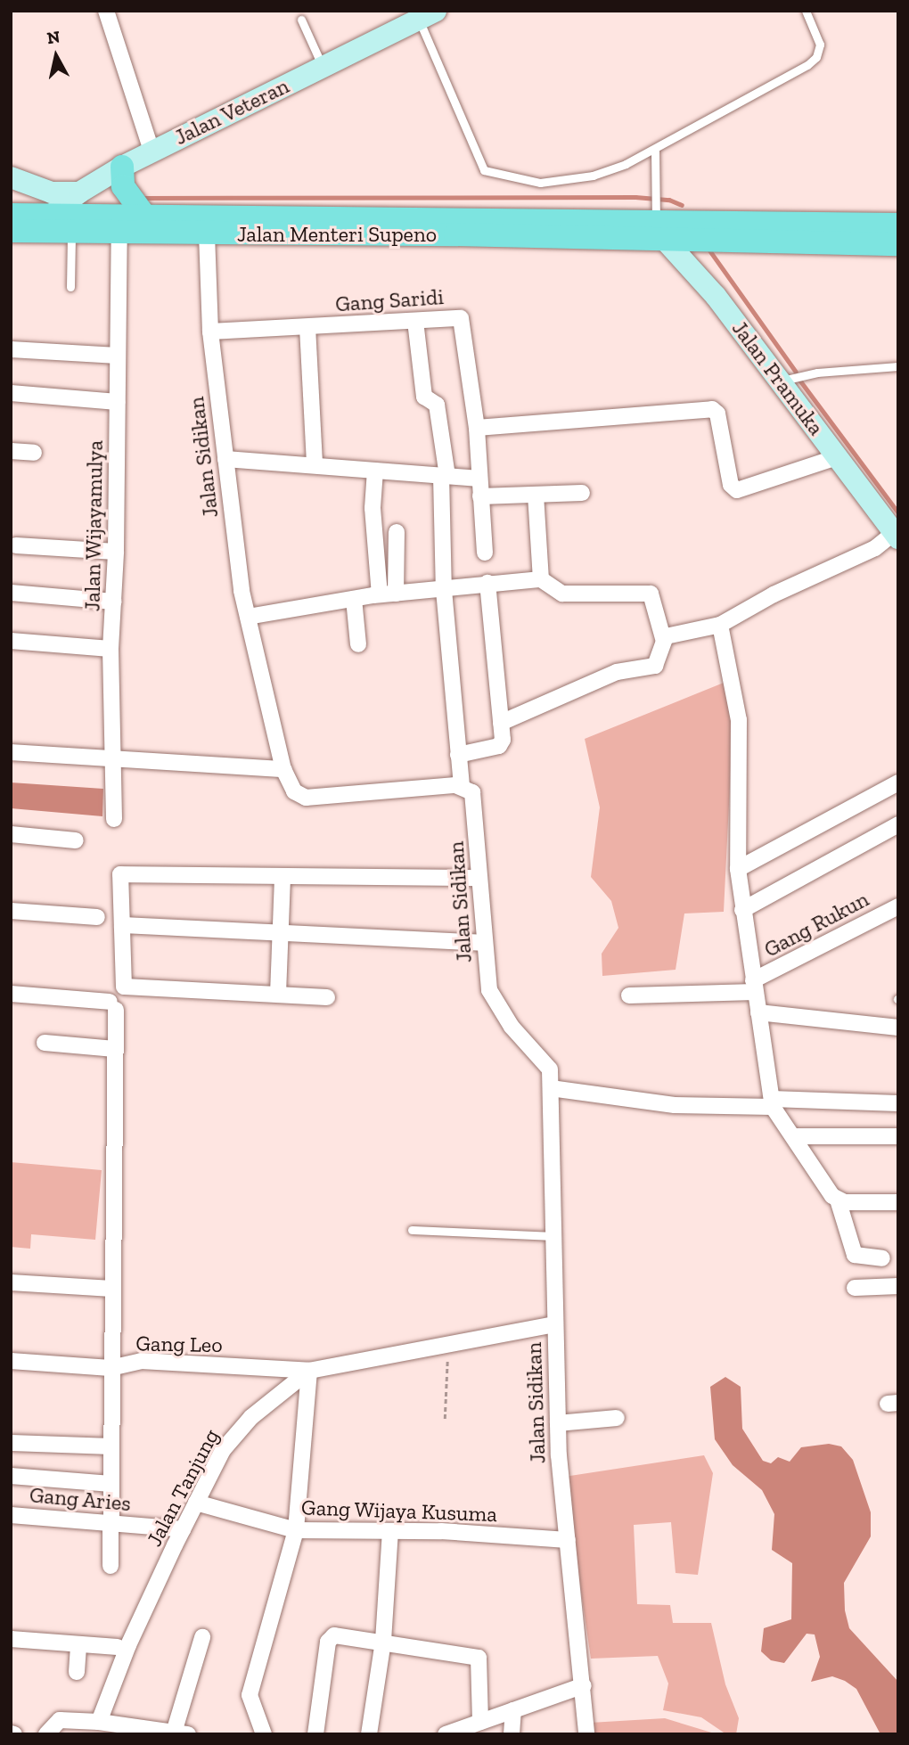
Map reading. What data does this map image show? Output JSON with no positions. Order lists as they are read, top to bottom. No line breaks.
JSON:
{"streets":{"main road":["Jalan Veteran","Jalan Menteri Supeno","Jalan Pramuka"],"street":["Gang Saridi","Jalan Sidikan","Jalan Wijayamulya","Gang Rukun","Gang Leo","Jalan Tanjung","Gang Aries","Gang Wijaya Kusuma"]},"crossings":[["Jalan Veteran","Jalan Menteri Supeno"],["Jalan Menteri Supeno","Jalan Pramuka"],["Jalan Menteri Supeno","Jalan Sidikan"],["Jalan Menteri Supeno","Jalan Wijayamulya"],["Gang Saridi","Jalan Sidikan"],["Jalan Sidikan","Jalan Tanjung"],["Jalan Sidikan","Gang Wijaya Kusuma"],["Gang Leo","Jalan Tanjung"],["Jalan Tanjung","Gang Aries"],["Jalan Tanjung","Gang Wijaya Kusuma"]],"north":"top"}
